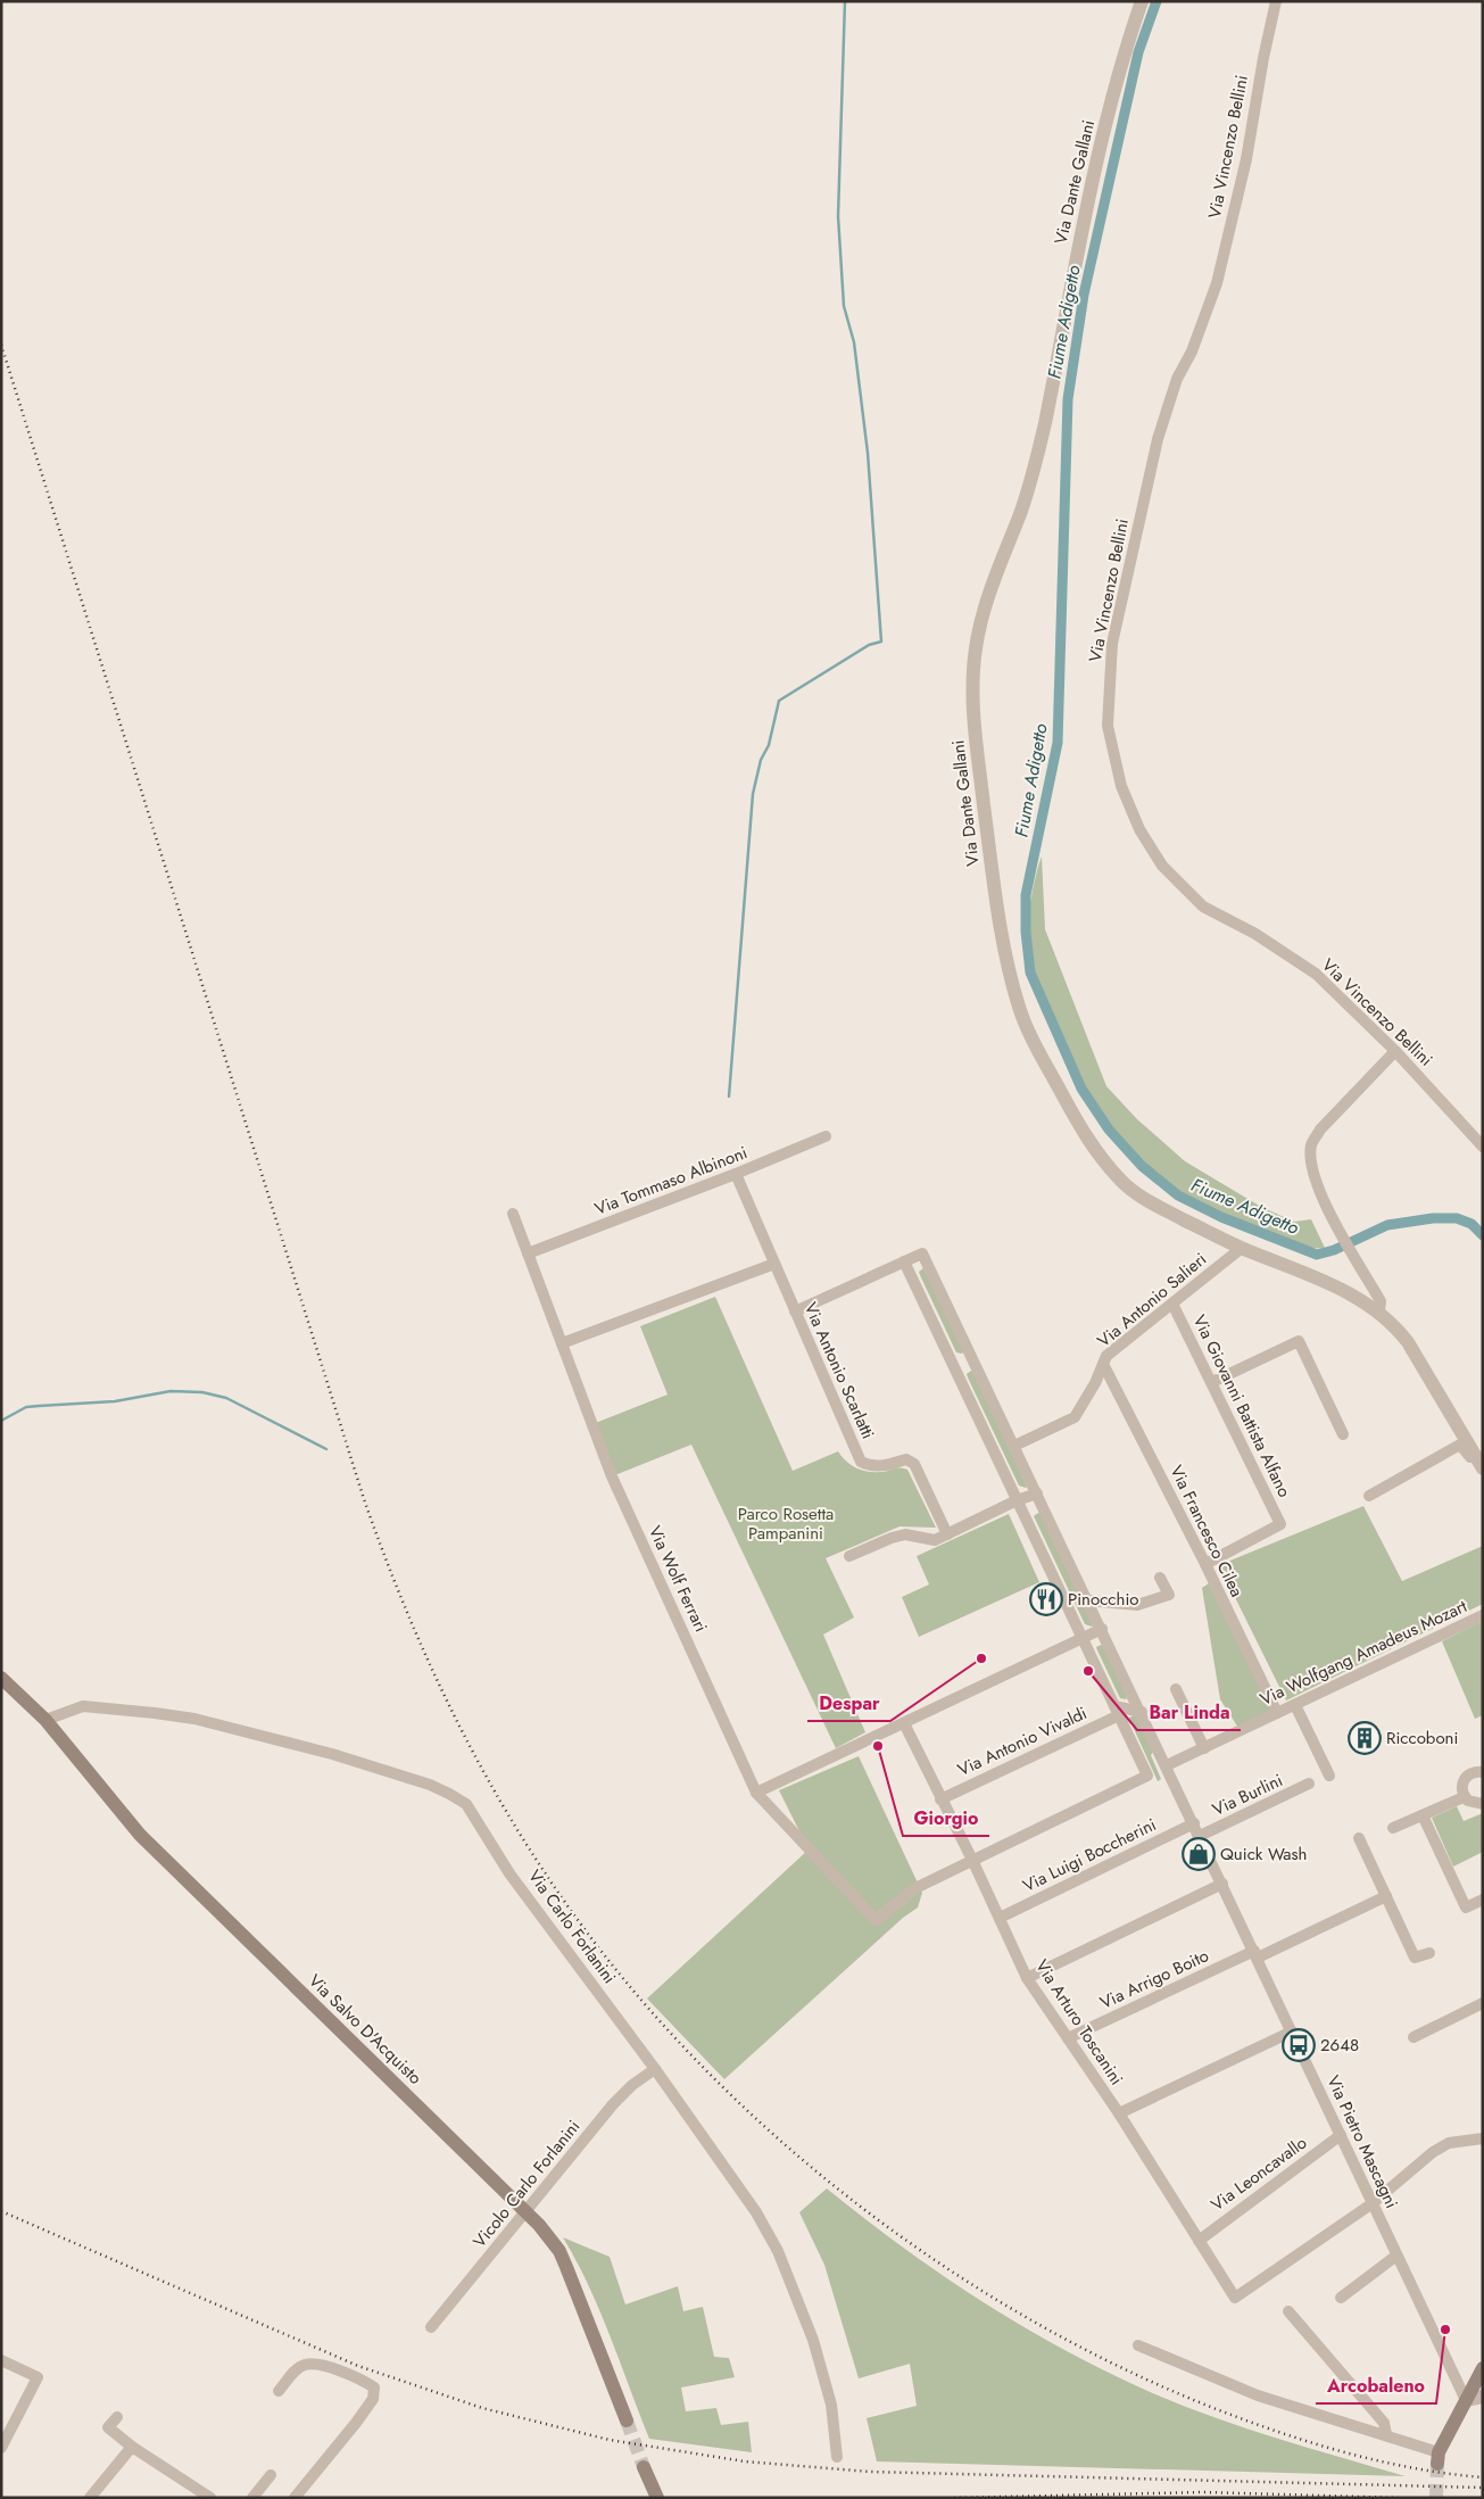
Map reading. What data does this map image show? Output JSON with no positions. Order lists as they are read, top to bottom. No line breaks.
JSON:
{"streets":{"main road":["Via Salvo D'Acquisto"],"street":["Via Vincenzo Bellini","Via Dante Gallani","Via Tommaso Albinoni","Via Antonio Salieri","Via Antonio Scarlatti","Via Giovanni Battista Alfano","Via Francesco Cilea","Via Wolf Ferrari","Via Wolfgang Amadeus Mozart","Via Antonio Vivaldi","Via Burlini","Via Luigi Boccherini","Via Carlo Forlanini","Via Arrigo Boito","Via Arturo Toscanini","Via Pietro Mascagni","Via Leoncavallo","Vicolo Carlo Forlanini"]},"crossings":[["Via Dante Gallani","Via Antonio Salieri"],["Via Tommaso Albinoni","Via Antonio Scarlatti"],["Via Tommaso Albinoni","Via Wolf Ferrari"],["Via Antonio Salieri","Via Giovanni Battista Alfano"],["Via Antonio Salieri","Via Francesco Cilea"],["Via Antonio Salieri","Via Pietro Mascagni"],["Via Giovanni Battista Alfano","Via Francesco Cilea"],["Via Francesco Cilea","Via Wolfgang Amadeus Mozart"],["Via Wolf Ferrari","Via Arturo Toscanini"],["Via Wolfgang Amadeus Mozart","Via Pietro Mascagni"],["Via Antonio Vivaldi","Via Arturo Toscanini"],["Via Burlini","Via Pietro Mascagni"],["Via Luigi Boccherini","Via Arturo Toscanini"],["Via Luigi Boccherini","Via Pietro Mascagni"],["Via Carlo Forlanini","Via Salvo D'Acquisto"],["Via Carlo Forlanini","Vicolo Carlo Forlanini"],["Via Arrigo Boito","Via Arturo Toscanini"],["Via Arrigo Boito","Via Pietro Mascagni"],["Via Arturo Toscanini","Via Pietro Mascagni"],["Via Arturo Toscanini","Via Leoncavallo"],["Via Salvo D'Acquisto","Vicolo Carlo Forlanini"],["Via Pietro Mascagni","Via Leoncavallo"]],"water":["Fiume Adigetto"],"parks":["Parco Rosetta Pampanini"],"places":{"restaurant":["Pinocchio"],"other":["Despar","Bar Linda","Giorgio","Arcobaleno"],"building":["Riccoboni"],"shop":["Quick Wash"],"bus stop":["2648"]}}
